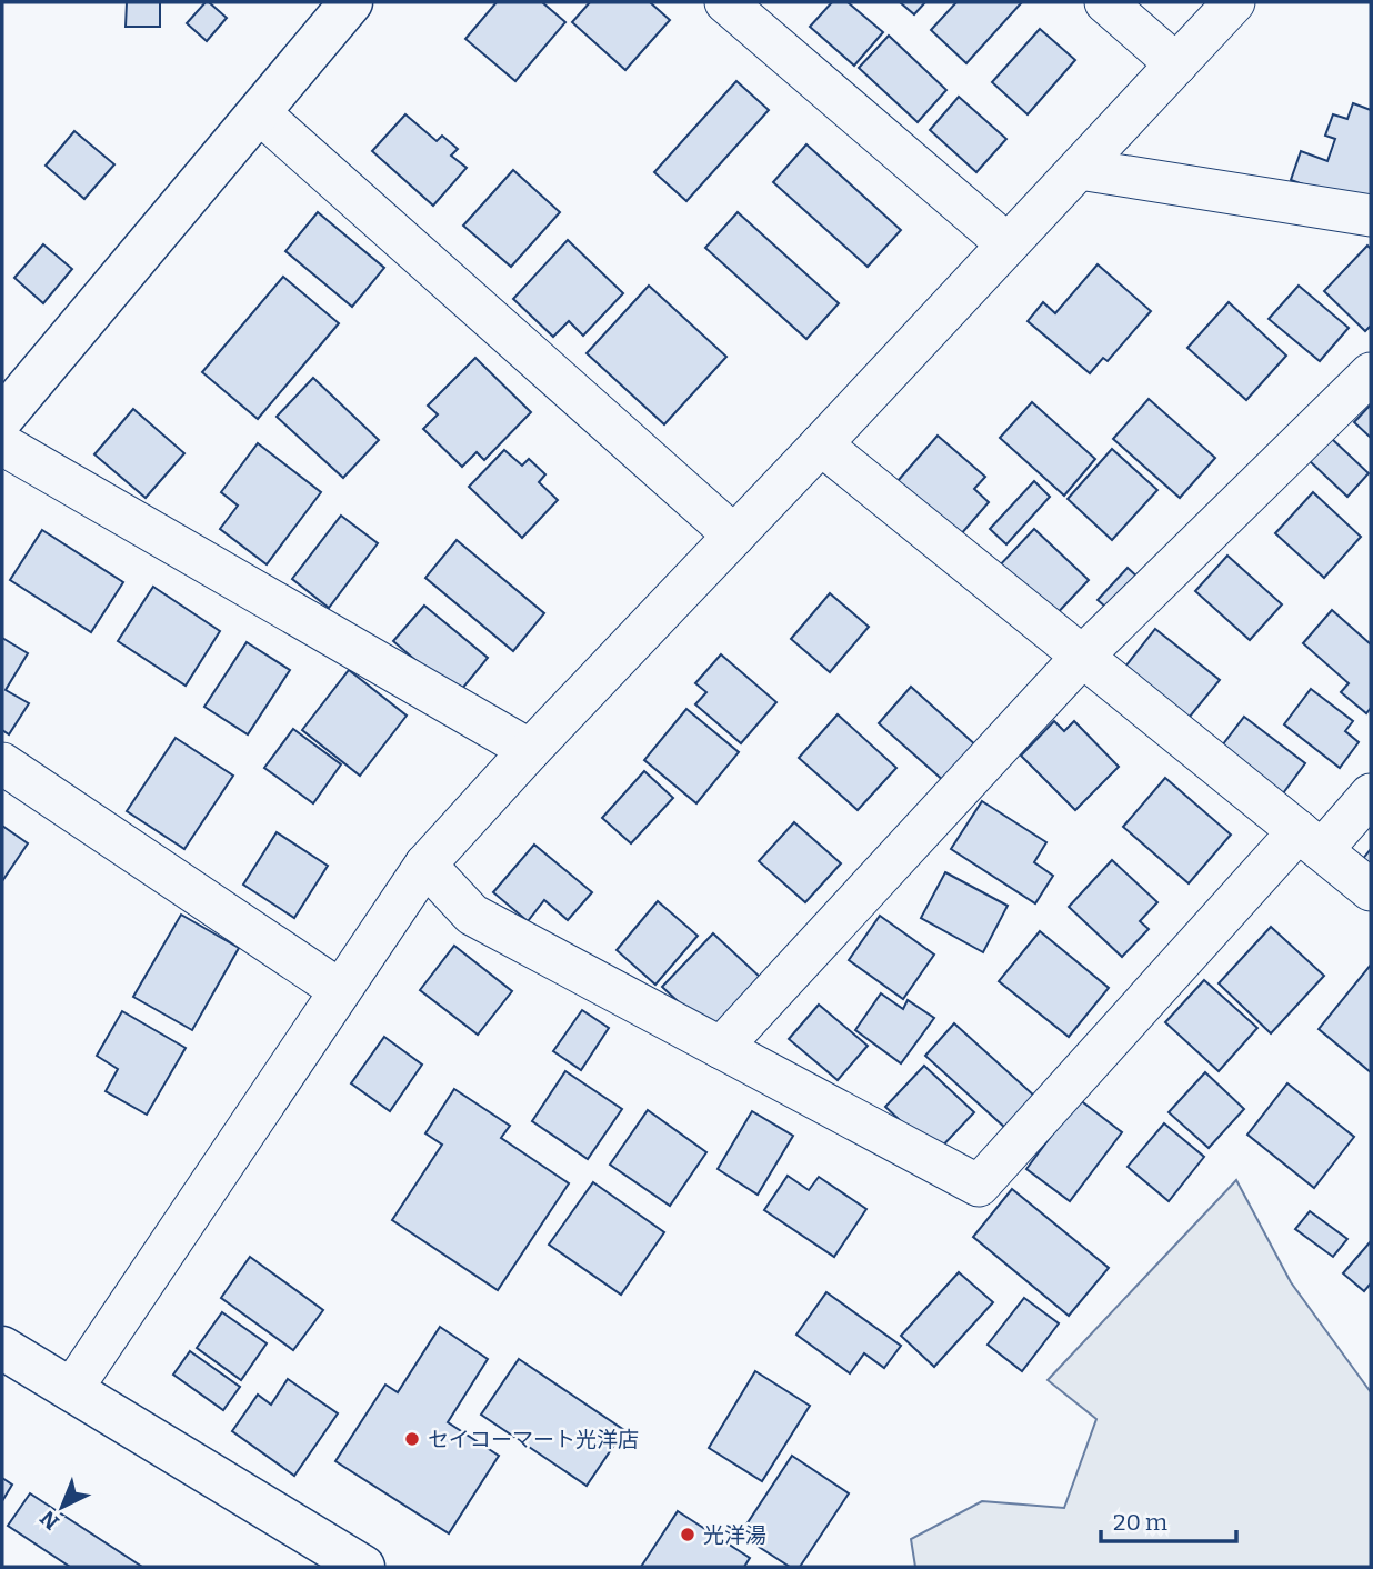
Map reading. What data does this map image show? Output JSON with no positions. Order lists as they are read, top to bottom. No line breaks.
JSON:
{"places":["セイコーマート光洋店","光洋湯"],"scale_bar":"20 m","north":"bottom left"}
